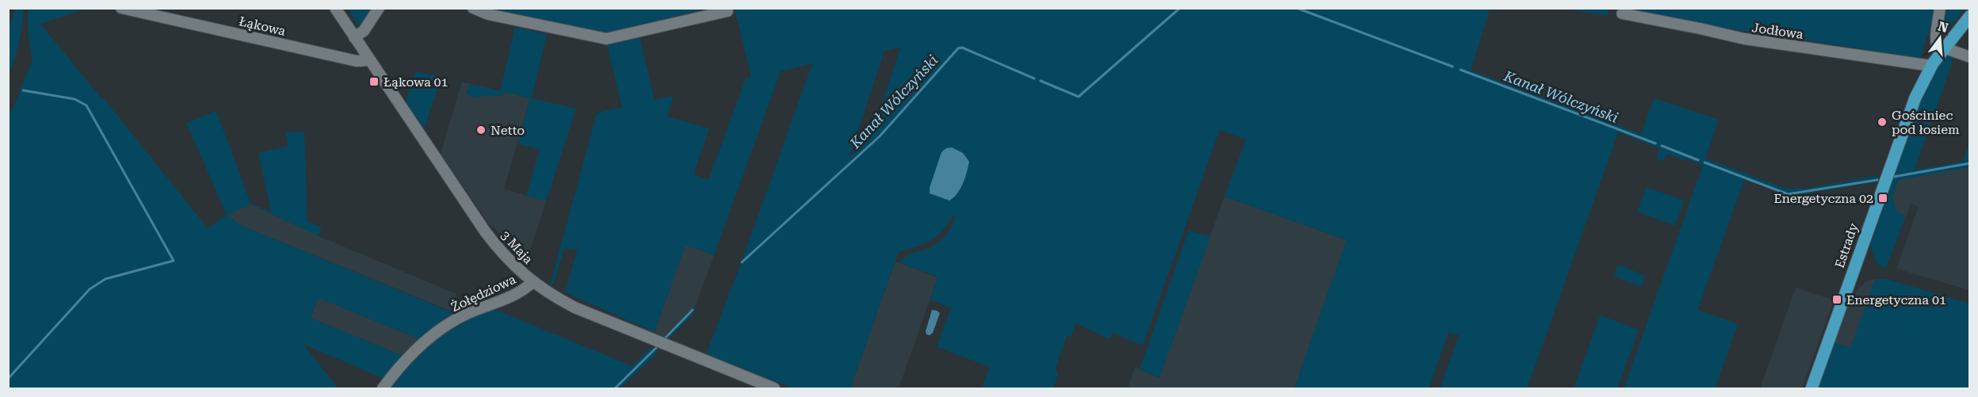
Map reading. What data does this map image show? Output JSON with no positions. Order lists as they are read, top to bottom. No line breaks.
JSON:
{"streets":{"main road":["Estrady"],"street":["Łąkowa","Jodłowa","3 Maja","Żołędziowa"]},"crossings":[["Łąkowa","3 Maja"],["Jodłowa","Estrady"],["3 Maja","Żołędziowa"]],"water":["Kanał Wólczyński"],"places":{"transit":["Łąkowa 01","Energetyczna 02","Energetyczna 01"],"other":["Gościniec pod łosiem","Netto"]},"north":"top"}
